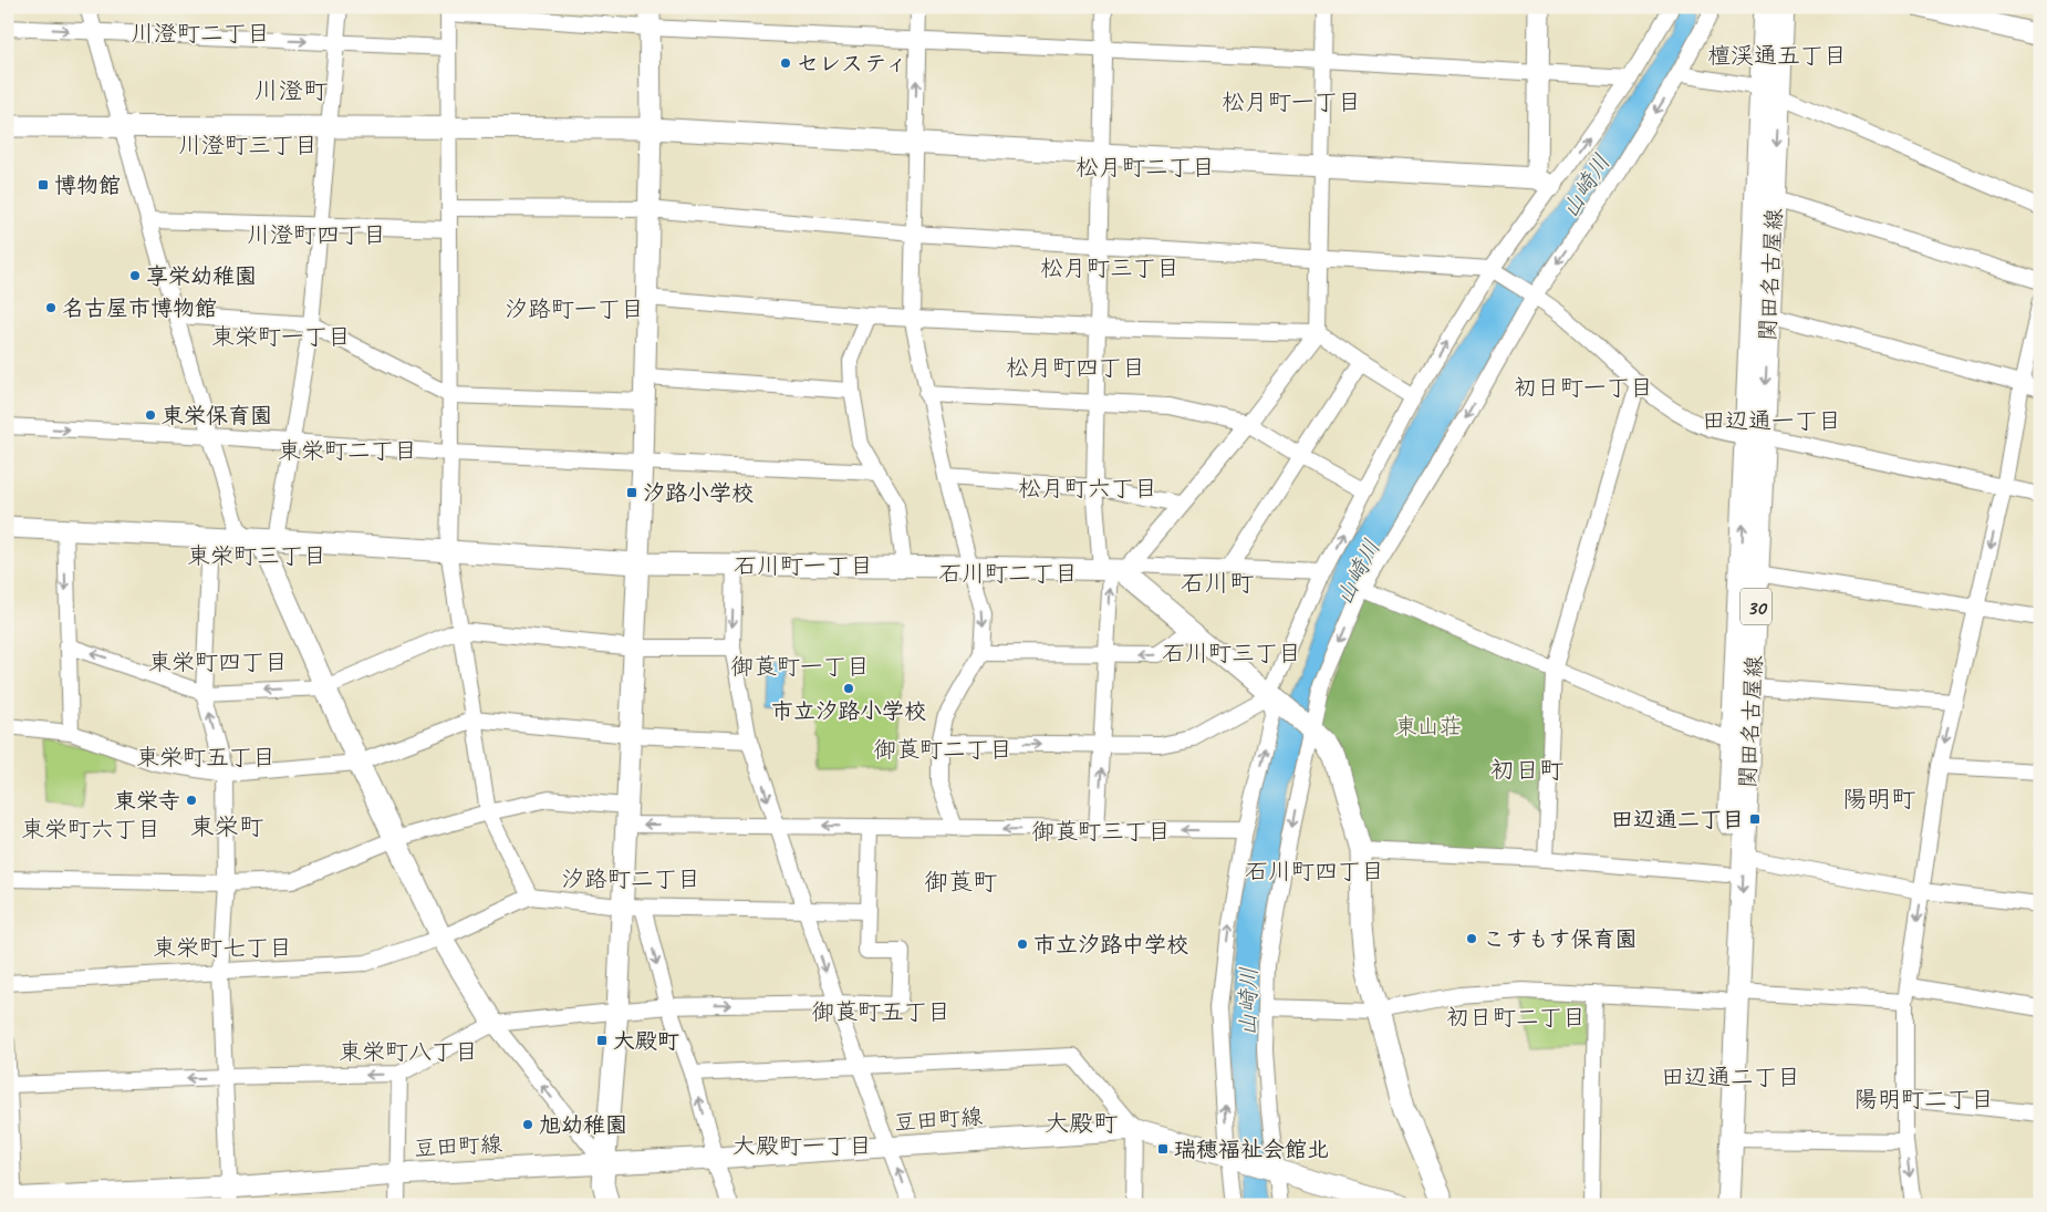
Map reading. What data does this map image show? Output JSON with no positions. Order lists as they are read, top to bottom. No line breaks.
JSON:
{"streets":{"main road":["関田名古屋線","30"],"street":["豆田町線"]},"districts":["川澄町二丁目","檀渓通五丁目","川澄町","松月町一丁目","川澄町三丁目","松月町二丁目","川澄町四丁目","松月町三丁目","汐路町一丁目","東栄町一丁目","松月町四丁目","初日町一丁目","田辺通一丁目","東栄町二丁目","松月町六丁目","東栄町三丁目","石川町一丁目","石川町二丁目","石川町","石川町三丁目","東栄町四丁目","御莨町一丁目","御莨町二丁目","東栄町五丁目","初日町","陽明町","東栄町","東栄町六丁目","御莨町三丁目","石川町四丁目","汐路町二丁目","御莨町","東栄町七丁目","御莨町五丁目","初日町二丁目","東栄町八丁目","田辺通二丁目","陽明町二丁目","大殿町","大殿町一丁目"],"water":["山崎川"],"parks":["東山荘"],"places":{"other":["セレスティ","享栄幼稚園","名古屋市博物館","東栄保育園","市立汐路小学校","東栄寺","こすもす保育園","市立汐路中学校","旭幼稚園"],"transit":["博物館","汐路小学校","田辺通二丁目","大殿町","瑞穂福祉会館北"]}}
